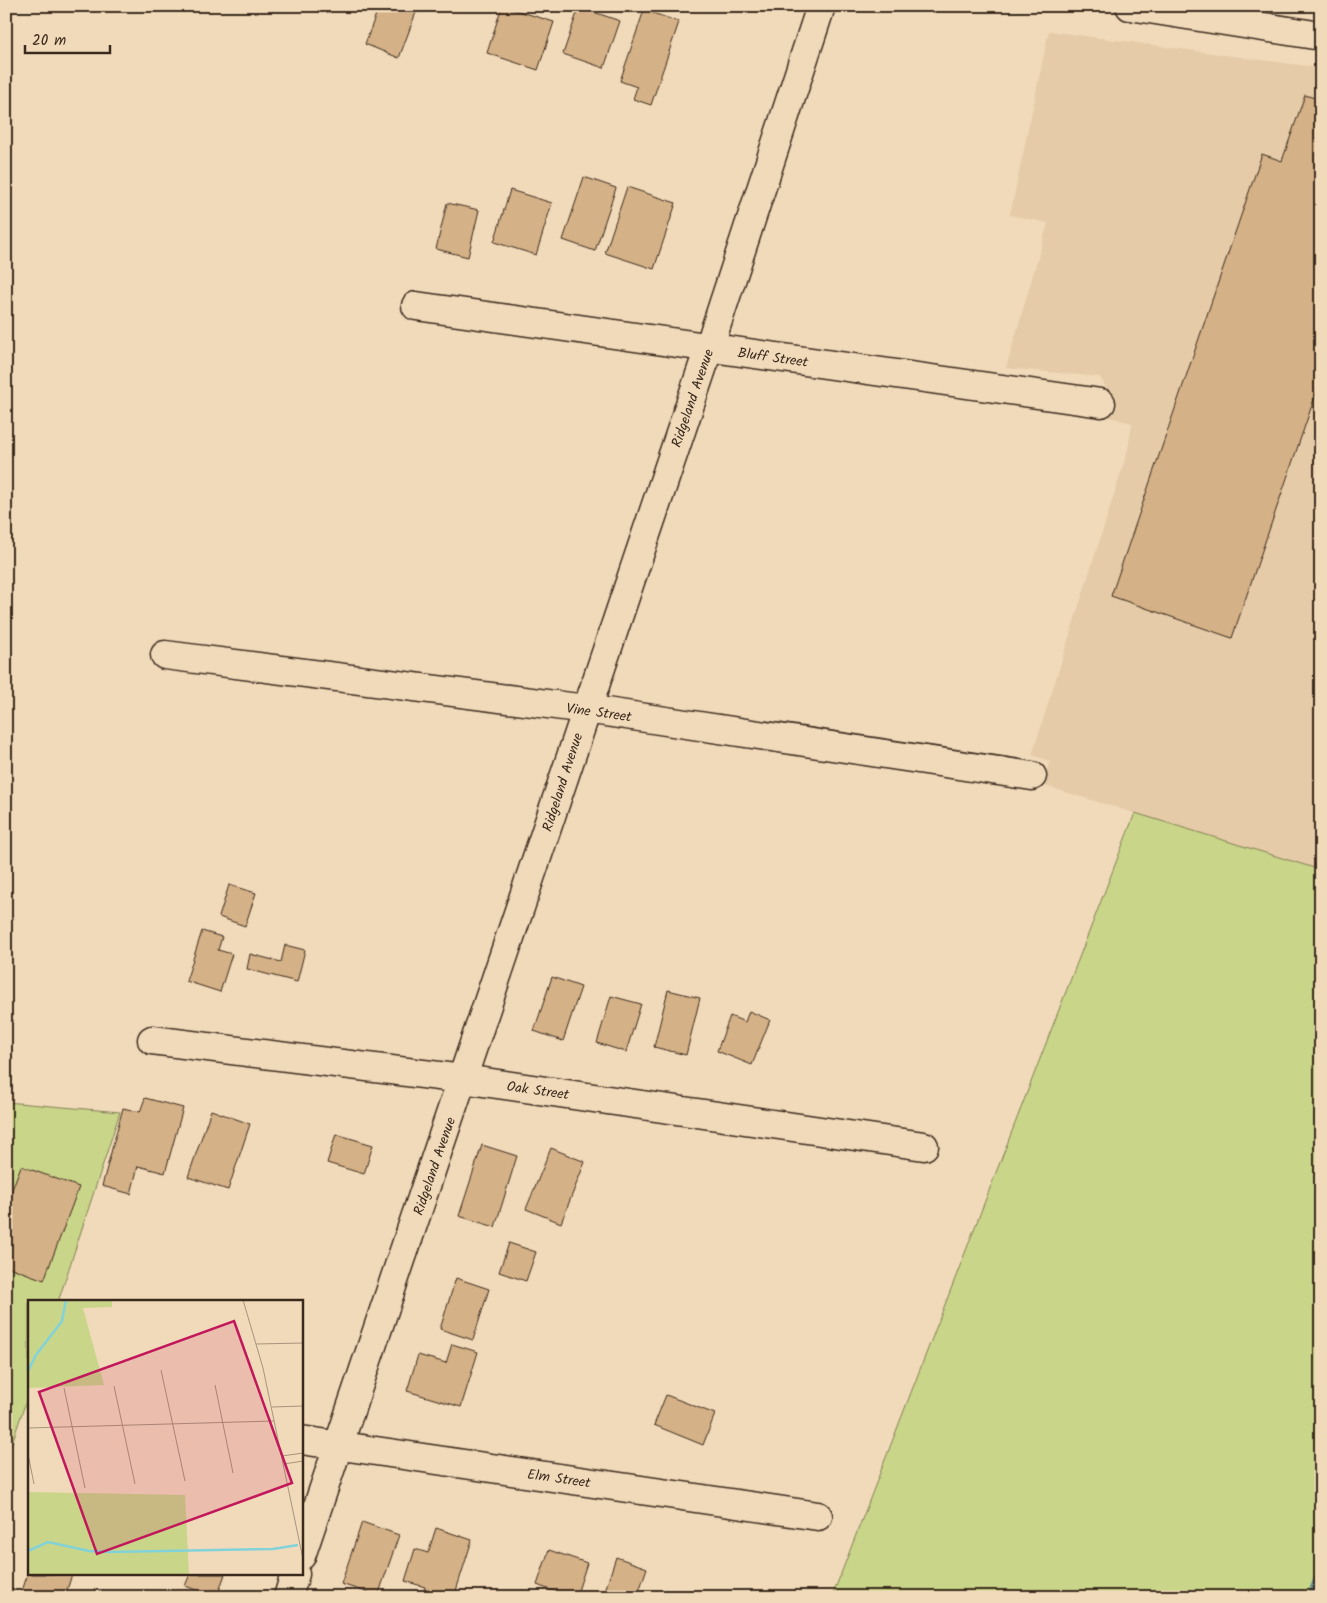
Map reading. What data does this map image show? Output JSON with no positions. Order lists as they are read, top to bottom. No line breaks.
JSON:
{"streets":{"street":["Bluff Street","Ridgeland Avenue","Vine Street","Oak Street","Elm Street"]},"crossings":[["Bluff Street","Ridgeland Avenue"],["Ridgeland Avenue","Vine Street"],["Ridgeland Avenue","Oak Street"],["Ridgeland Avenue","Elm Street"]],"scale_bar":"20 m"}
